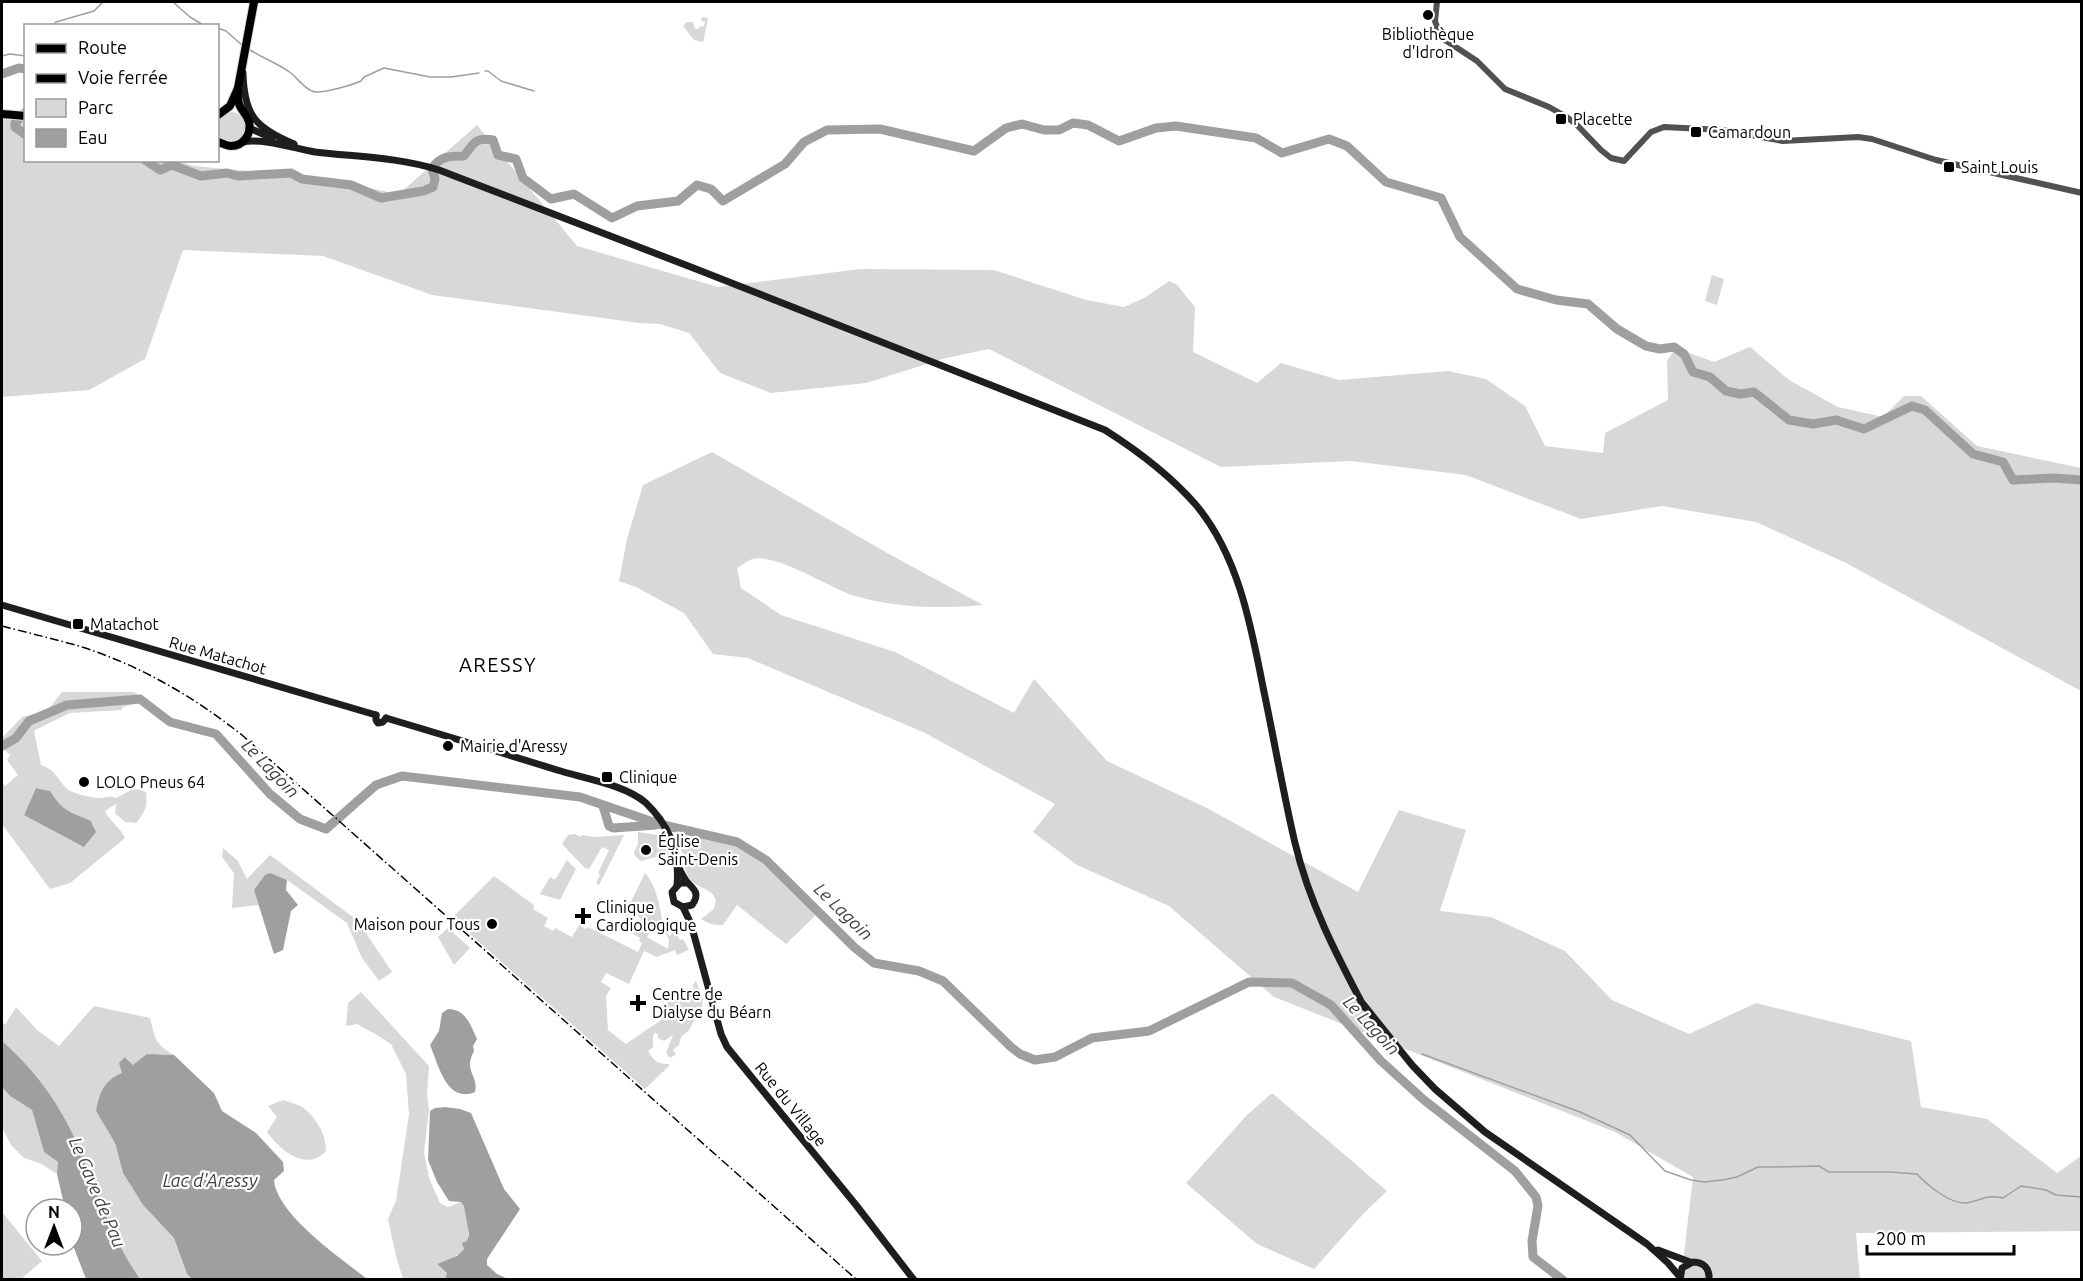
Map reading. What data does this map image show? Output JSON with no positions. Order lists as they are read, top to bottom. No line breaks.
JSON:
{"streets":{"main road":["Rue Matachot","Rue du Village"]},"districts":["ARESSY"],"water":["Le Lagoin","Lac d'Aressy","Le Gave de Pau"],"places":{"other":["Bibliothèque d'Idron","Mairie d'Aressy","LOLO Pneus 64","Église Saint-Denis","Maison pour Tous"],"transit":["Placette","Camardoun","Saint Louis","Matachot","Clinique"],"health":["Clinique Cardiologique","Centre de Dialyse du Béarn"]},"legend":["Route","Voie ferrée","Parc","Eau"],"scale_bar":"200 m","north":"top"}
